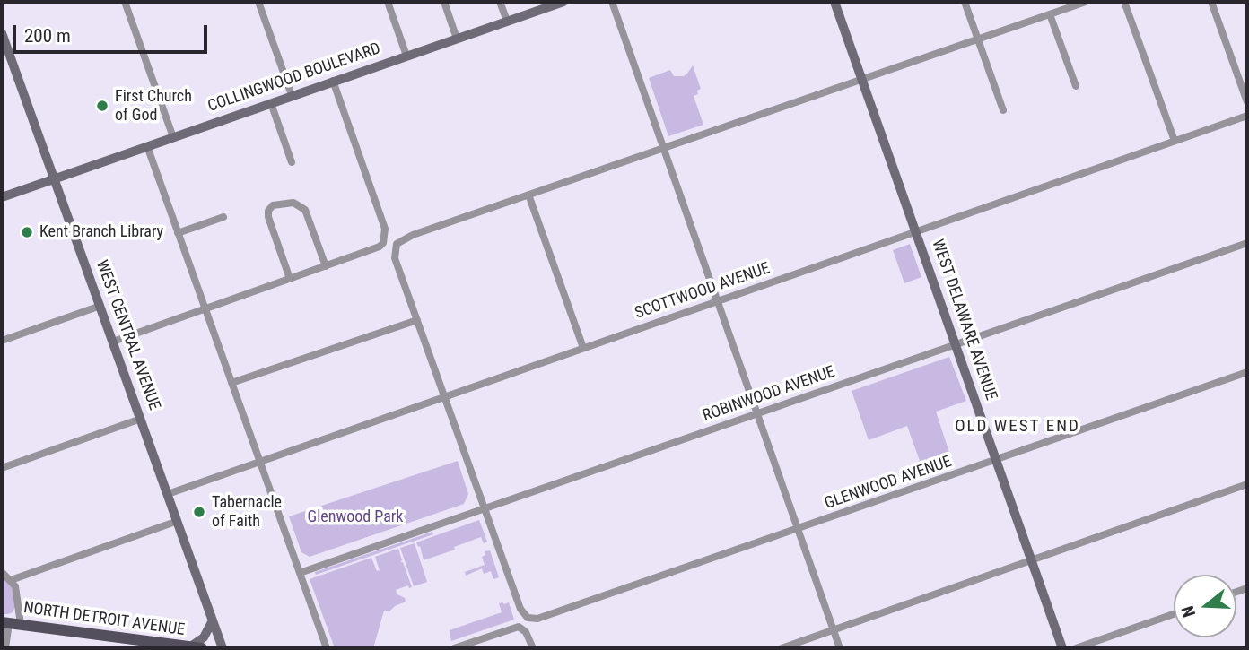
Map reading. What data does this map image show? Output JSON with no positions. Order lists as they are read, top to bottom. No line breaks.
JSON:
{"streets":{"main road":["COLLINGWOOD BOULEVARD","WEST DELAWARE AVENUE","WEST CENTRAL AVENUE","NORTH DETROIT AVENUE"],"street":["SCOTTWOOD AVENUE","ROBINWOOD AVENUE","GLENWOOD AVENUE"]},"crossings":[["COLLINGWOOD BOULEVARD","WEST CENTRAL AVENUE"],["SCOTTWOOD AVENUE","WEST DELAWARE AVENUE"],["SCOTTWOOD AVENUE","WEST CENTRAL AVENUE"],["WEST DELAWARE AVENUE","ROBINWOOD AVENUE"],["WEST DELAWARE AVENUE","GLENWOOD AVENUE"],["ROBINWOOD AVENUE","GLENWOOD AVENUE"]],"districts":["OLD WEST END"],"parks":["Glenwood Park"],"places":["First Church of God","Kent Branch Library","Tabernacle of Faith"],"scale_bar":"200 m","north":"left"}
